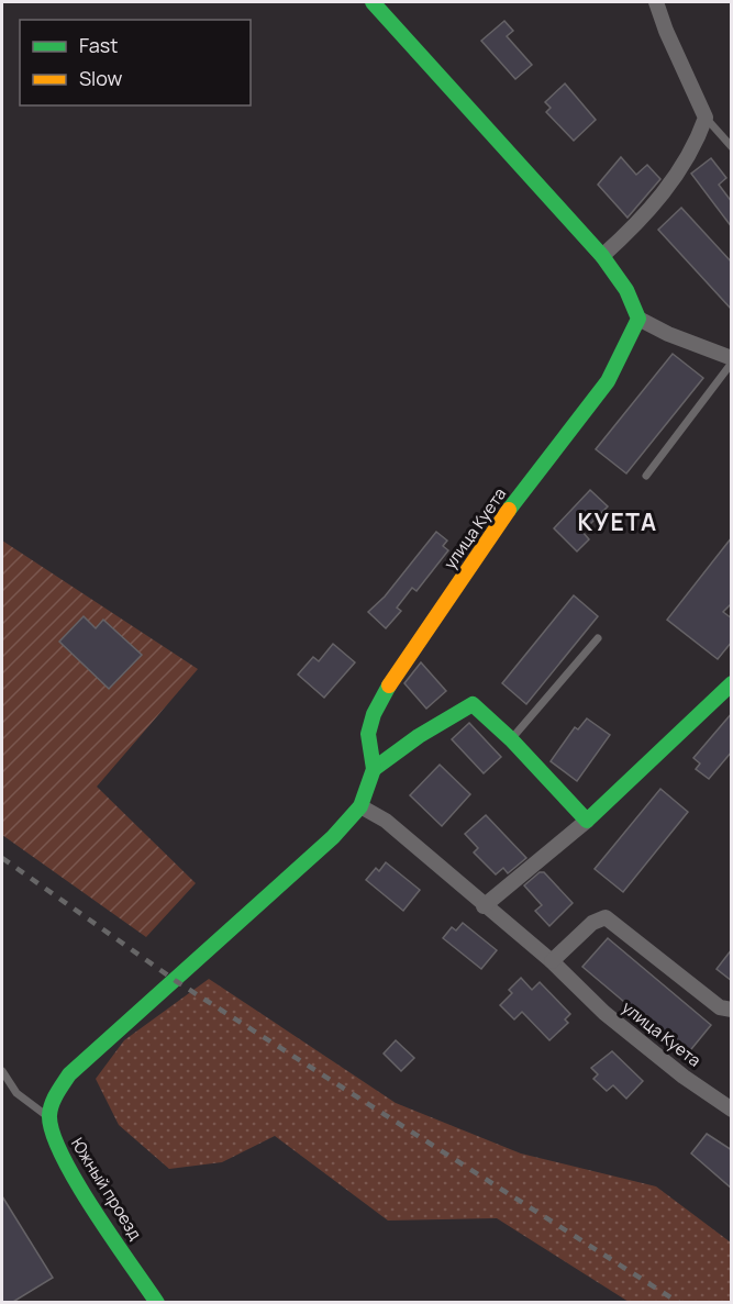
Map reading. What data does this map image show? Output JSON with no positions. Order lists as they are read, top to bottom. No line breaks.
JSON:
{"streets":{"street":["улица Куета","Южный проезд"]},"crossings":[["улица Куета","Южный проезд"]],"districts":["КУЕТА"],"legend":["Fast","Slow"]}
